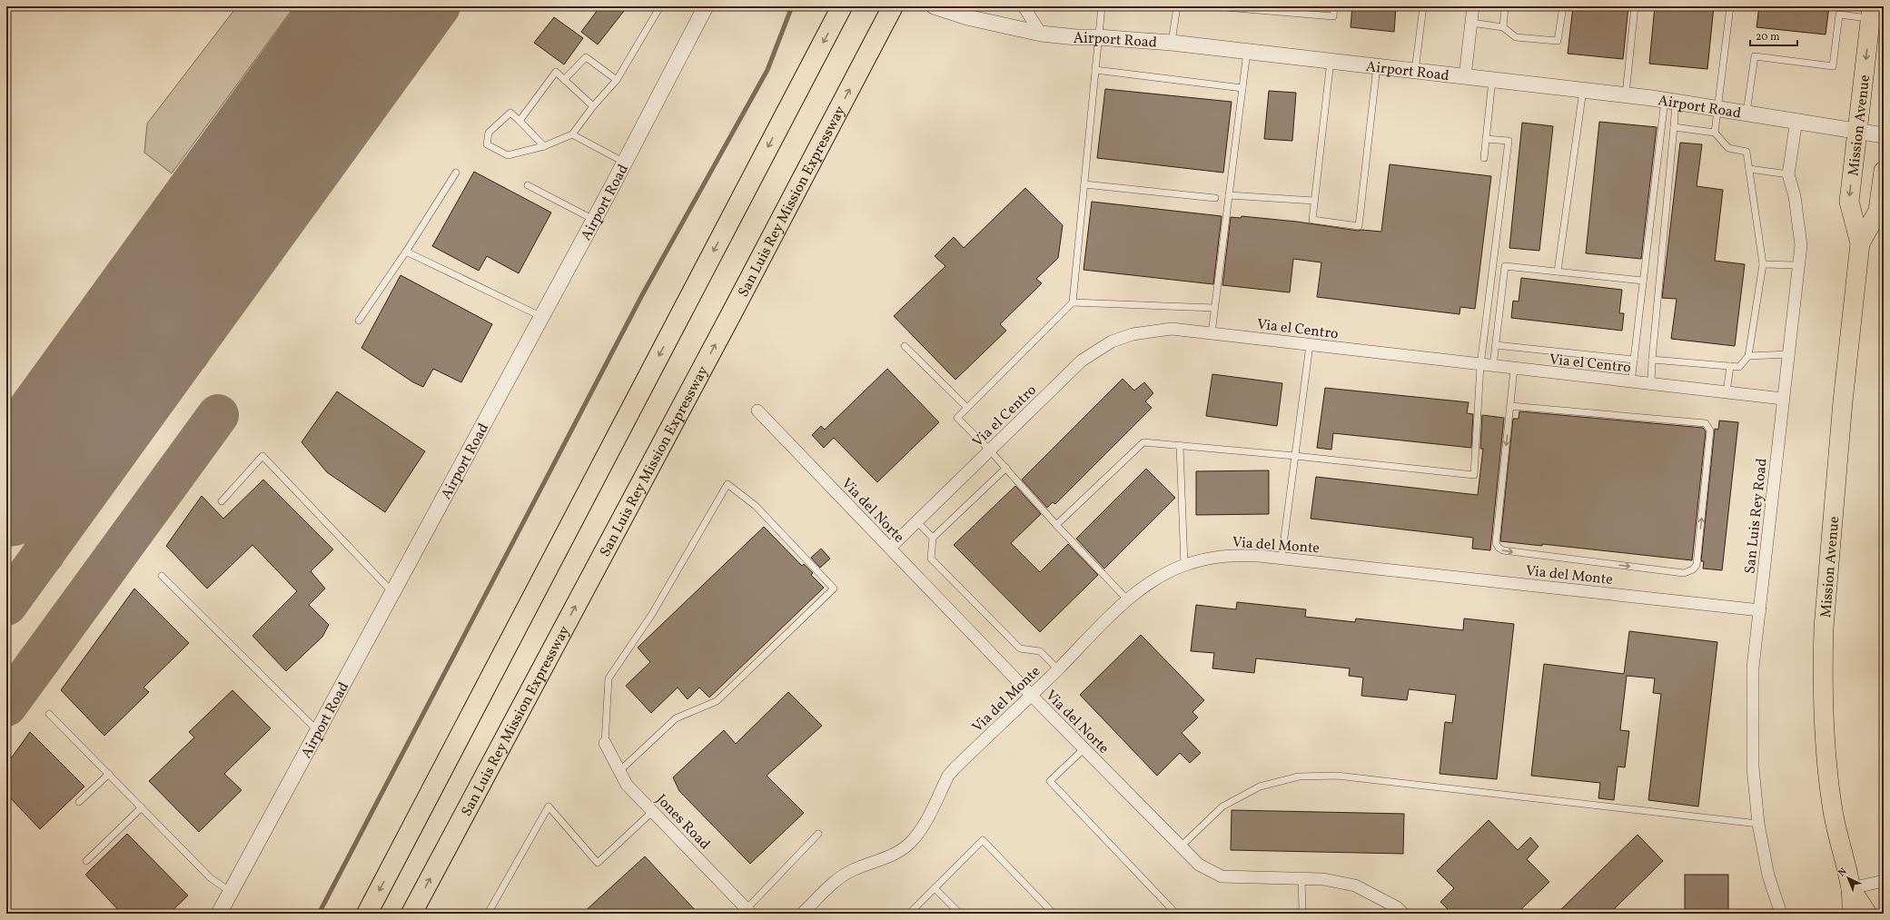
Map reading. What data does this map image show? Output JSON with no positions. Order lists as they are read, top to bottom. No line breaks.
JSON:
{"streets":{"highway":["San Luis Rey Mission Expressway"],"main road":["Mission Avenue"],"street":["Airport Road","Via el Centro","Via del Norte","San Luis Rey Road","Via del Monte","Jones Road"]},"crossings":[["Airport Road","Mission Avenue"],["Airport Road","San Luis Rey Road"],["Via el Centro","Via del Norte"],["Via el Centro","San Luis Rey Road"],["Via del Norte","Via del Monte"],["San Luis Rey Road","Via del Monte"]],"scale_bar":"20 m","north":"top left"}
